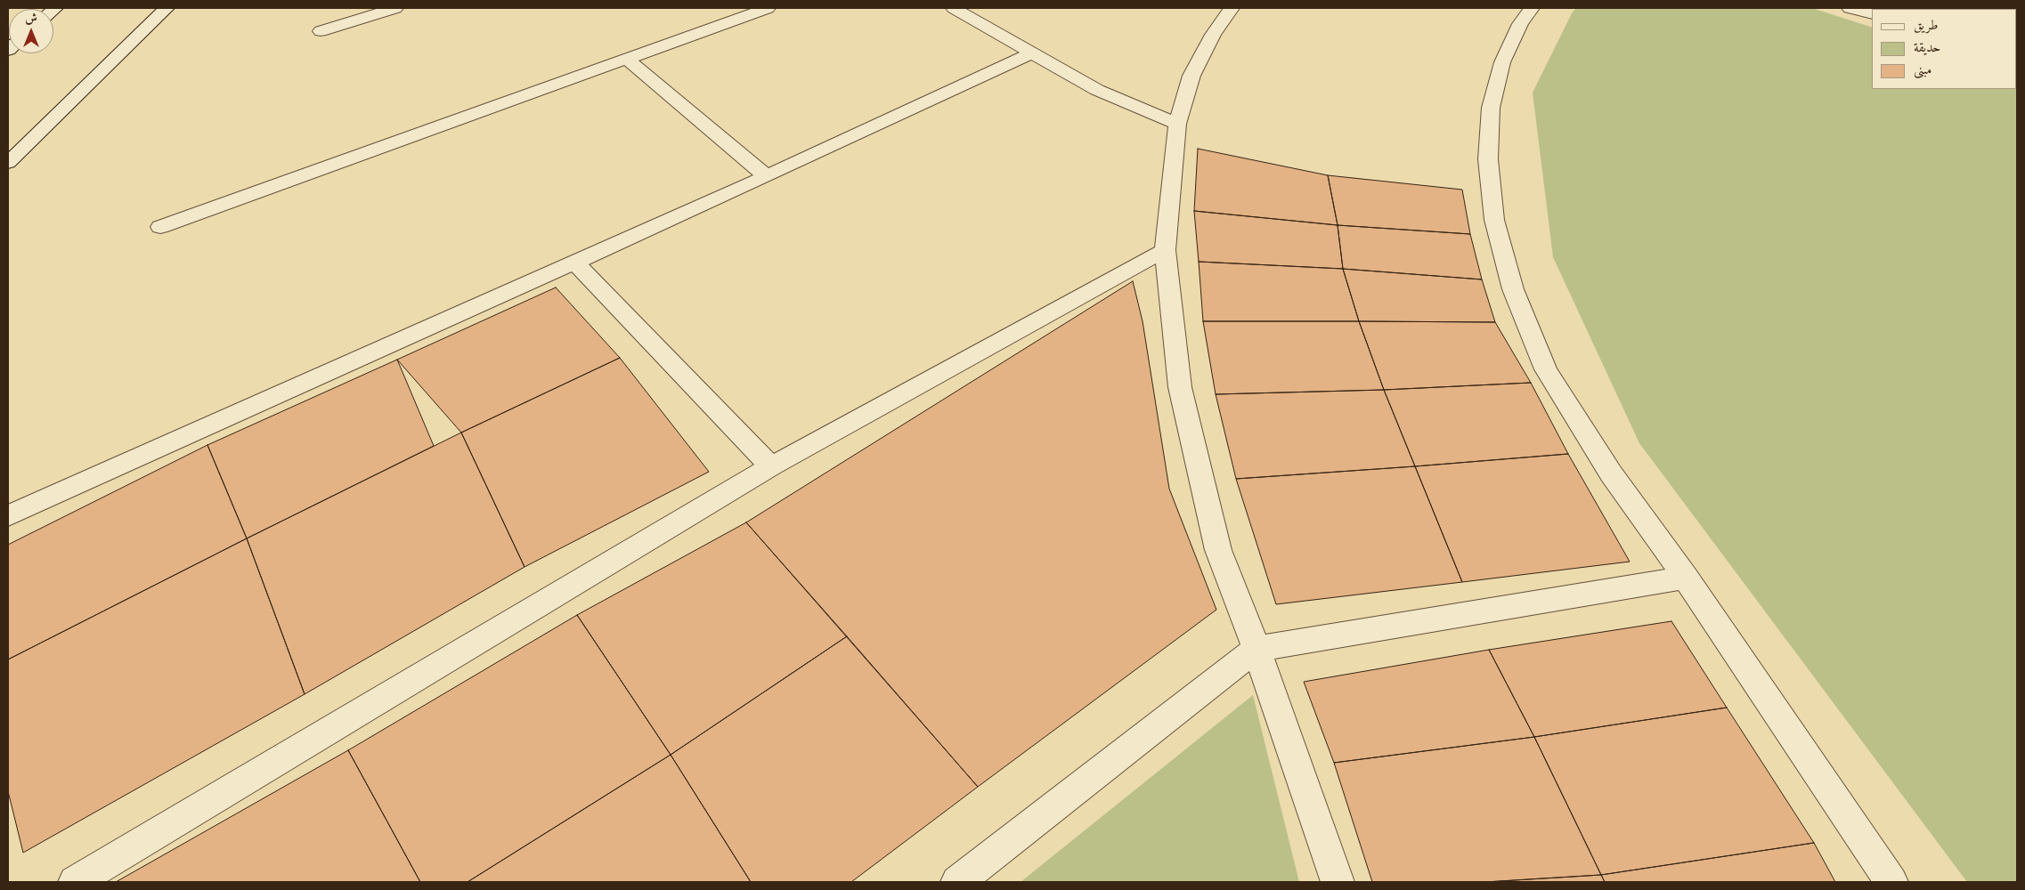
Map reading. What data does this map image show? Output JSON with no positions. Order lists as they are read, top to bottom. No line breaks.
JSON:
{"legend":["طريق","حديقة","مبنى"],"north":"top"}
